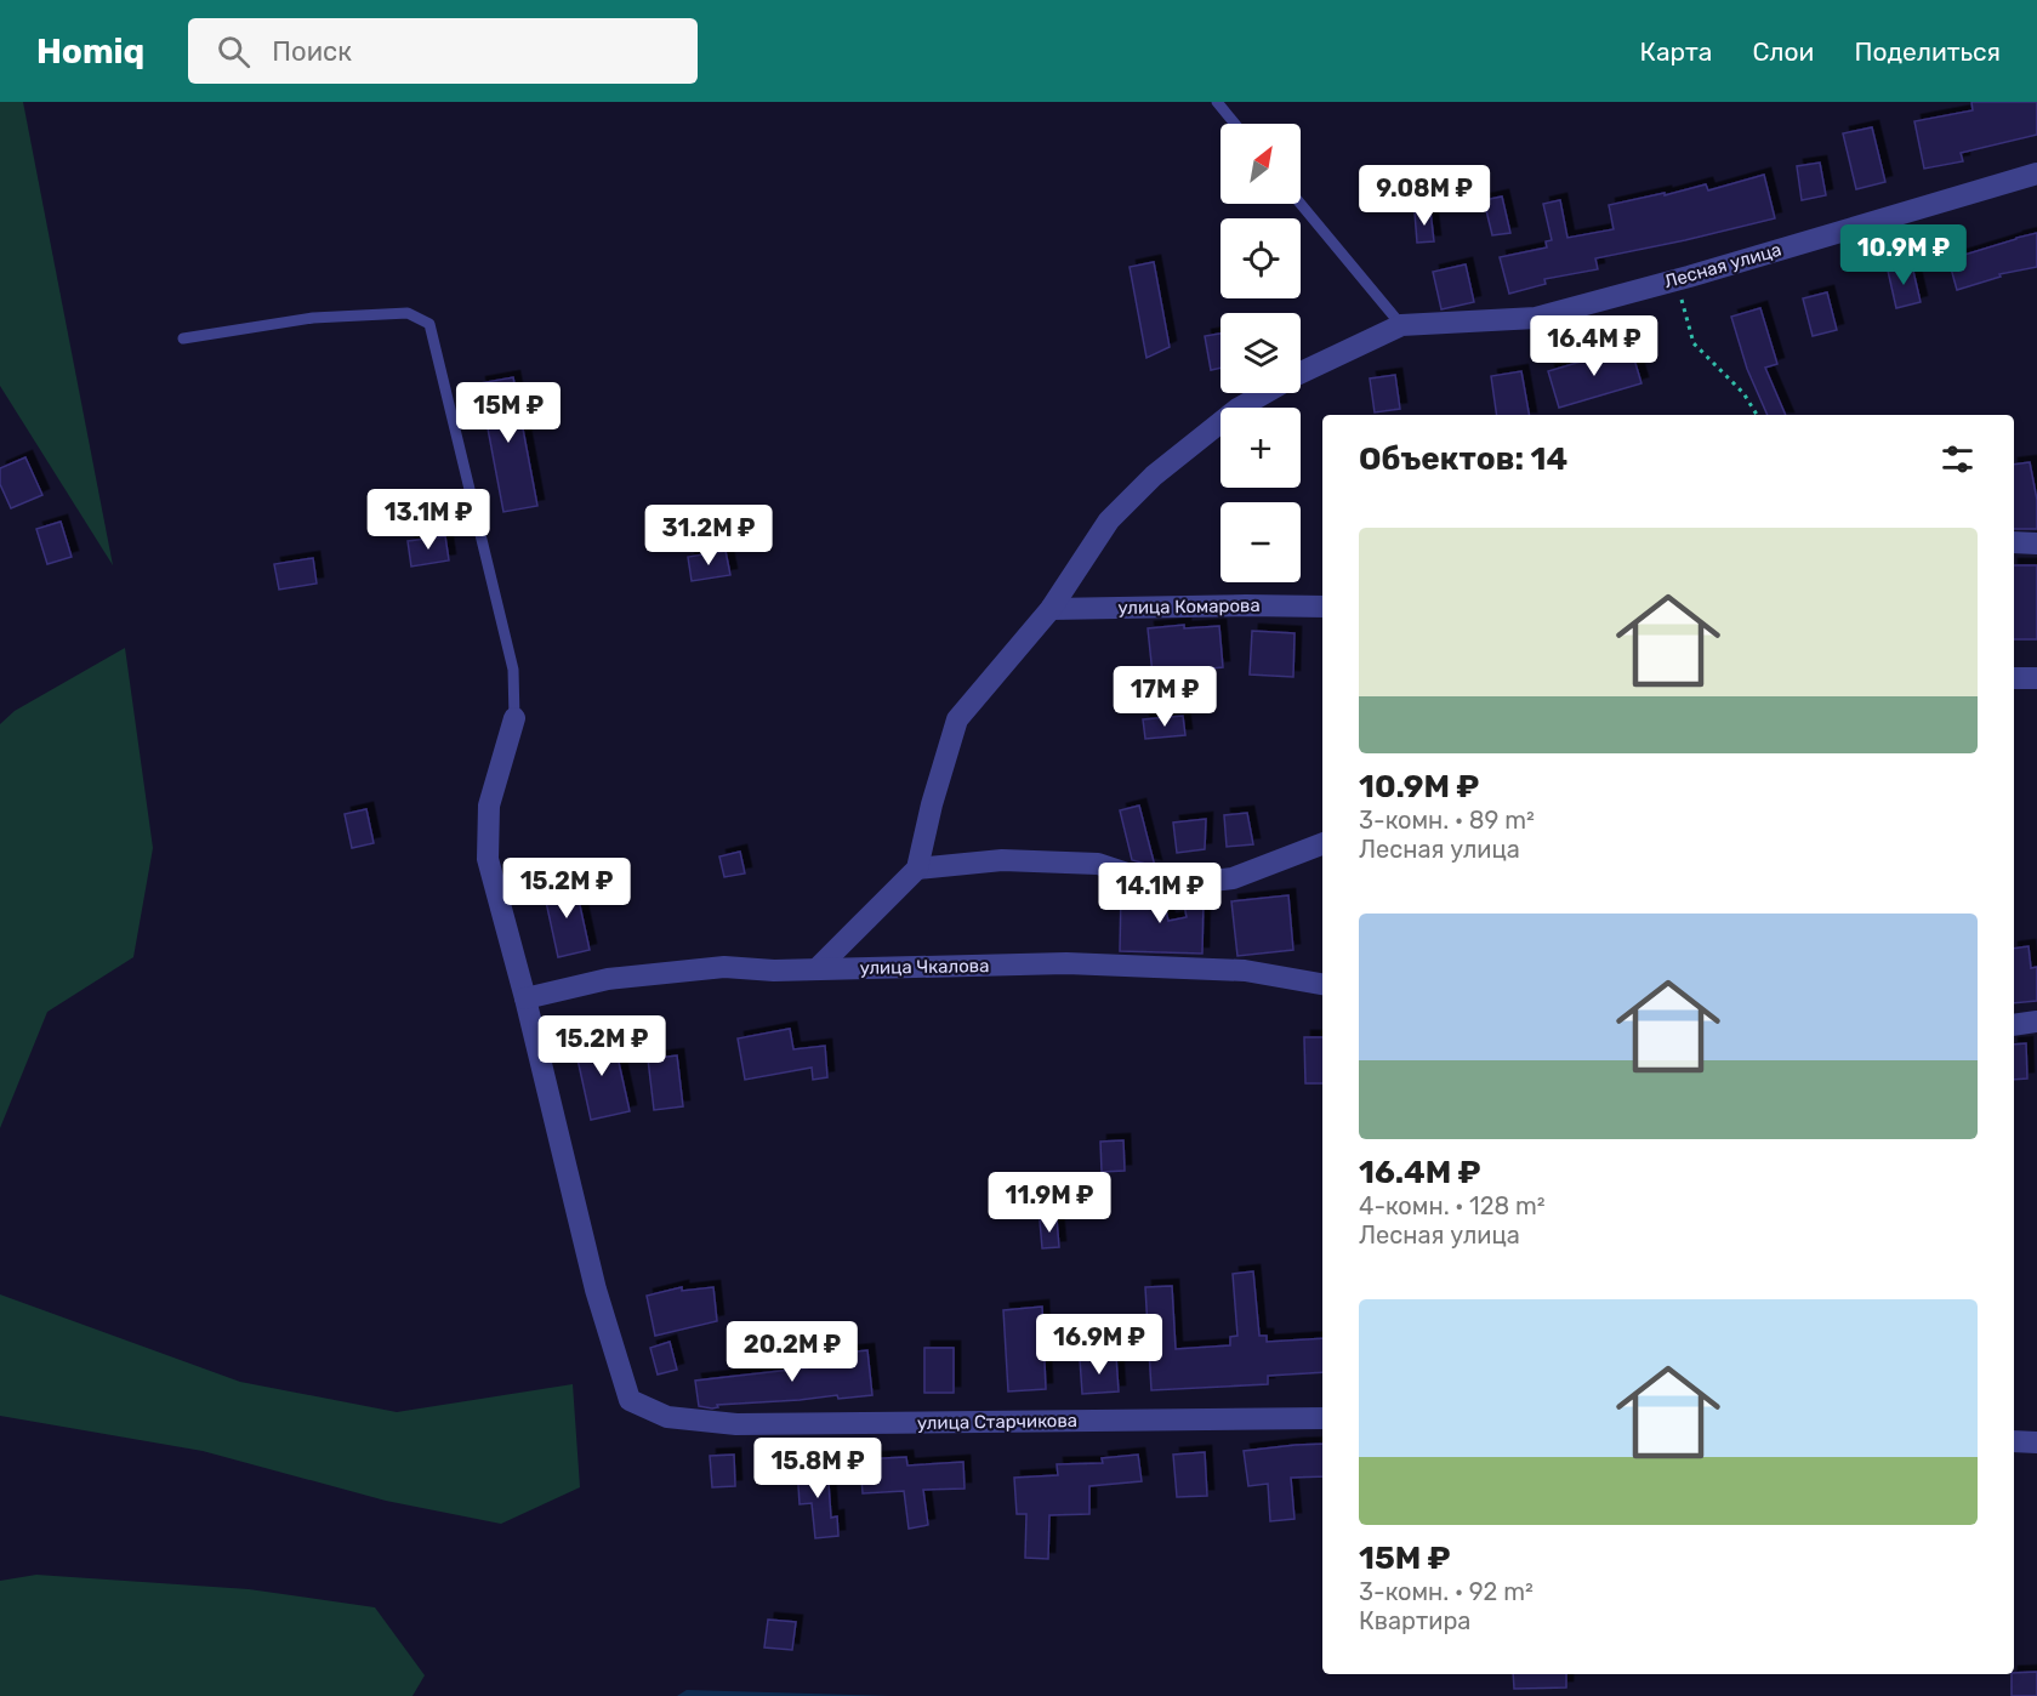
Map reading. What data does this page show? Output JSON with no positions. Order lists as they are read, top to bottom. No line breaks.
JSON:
{"streets":{"street":["Лесная улица","улица Комарова","улица Чкалова","улица Старчикова"]},"crossings":[["улица Чкалова","улица Старчикова"]],"north":"top right","page":{"header":"Homiq","search":"Поиск","nav":["Карта","Слои","Поделиться"],"map_buttons":["+","−"],"price":["9.08M ₽","10.9M ₽","16.4M ₽","15M ₽","13.1M ₽","31.2M ₽","17M ₽","15.2M ₽","14.1M ₽","15.2M ₽","11.9M ₽","16.9M ₽","20.2M ₽","15.8M ₽"],"heading":"Объектов: 14","list":[{"name":"10.9M ₽","note":"3-комн. · 89 m² · Лесная улица"},{"name":"16.4M ₽","note":"4-комн. · 128 m² · Лесная улица"},{"name":"15M ₽","note":"3-комн. · 92 m² · Квартира"}]}}
